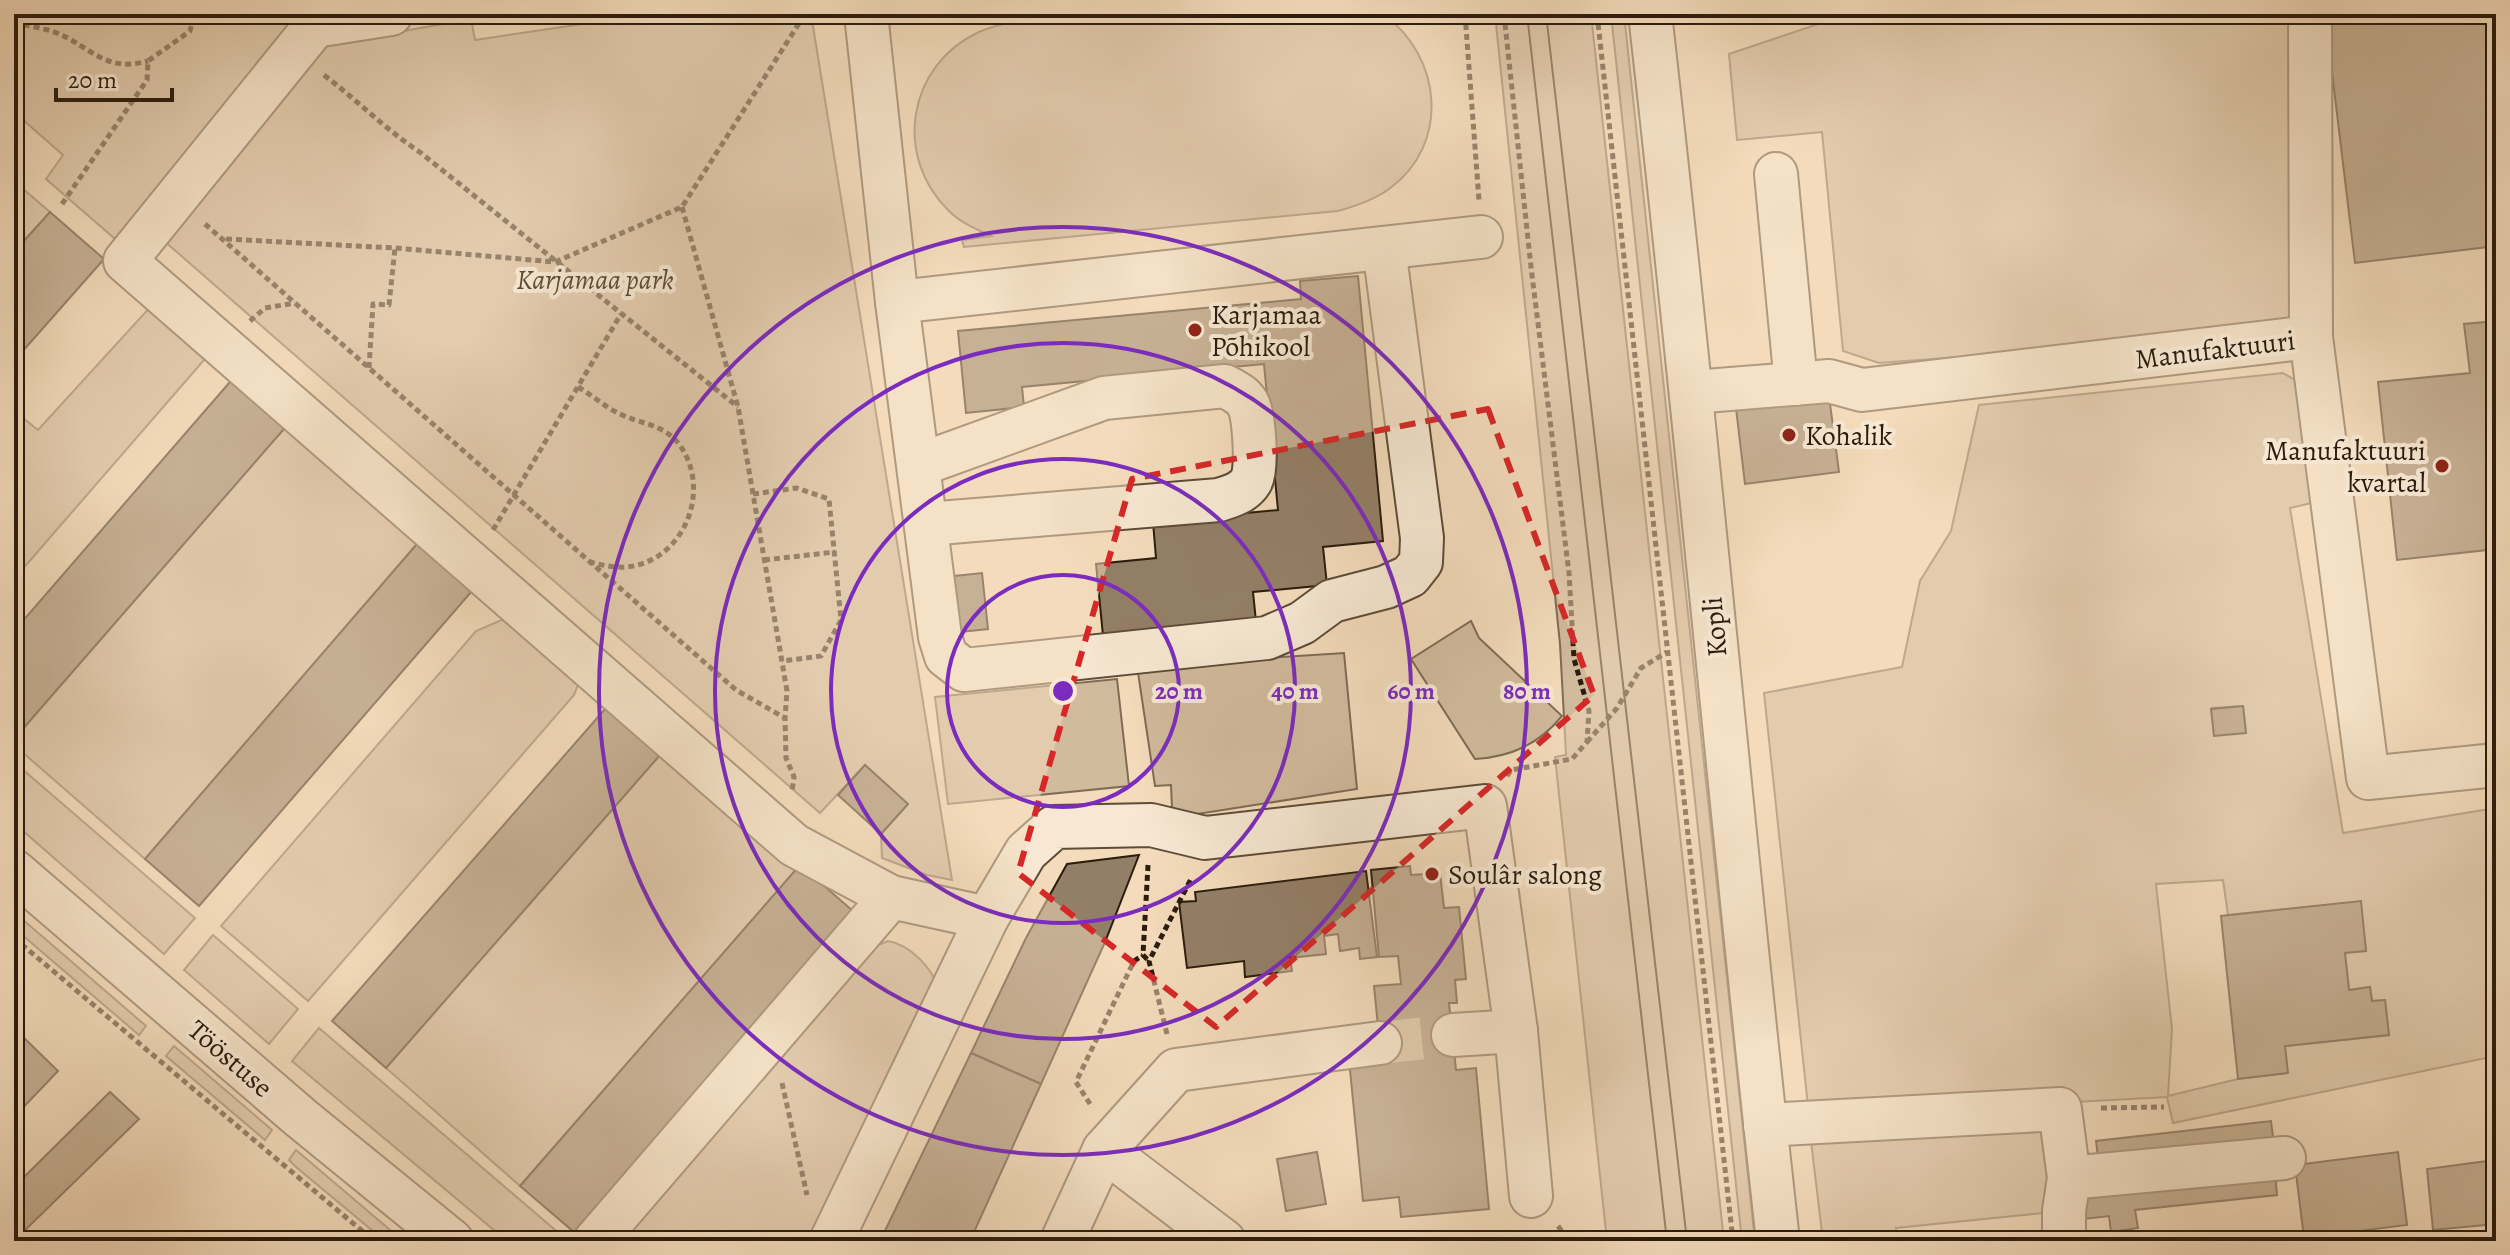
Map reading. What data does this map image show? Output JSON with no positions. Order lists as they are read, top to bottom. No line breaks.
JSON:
{"streets":{"street":["Manufaktuuri","Kopli","Tööstuse"]},"crossings":[["Manufaktuuri","Kopli"]],"parks":["Karjamaa park"],"places":["Karjamaa Põhikool","Kohalik","Manufaktuuri kvartal","Soulâr salong"],"scale_bar":"20 m","rings":["20 m","40 m","60 m","80 m"]}
